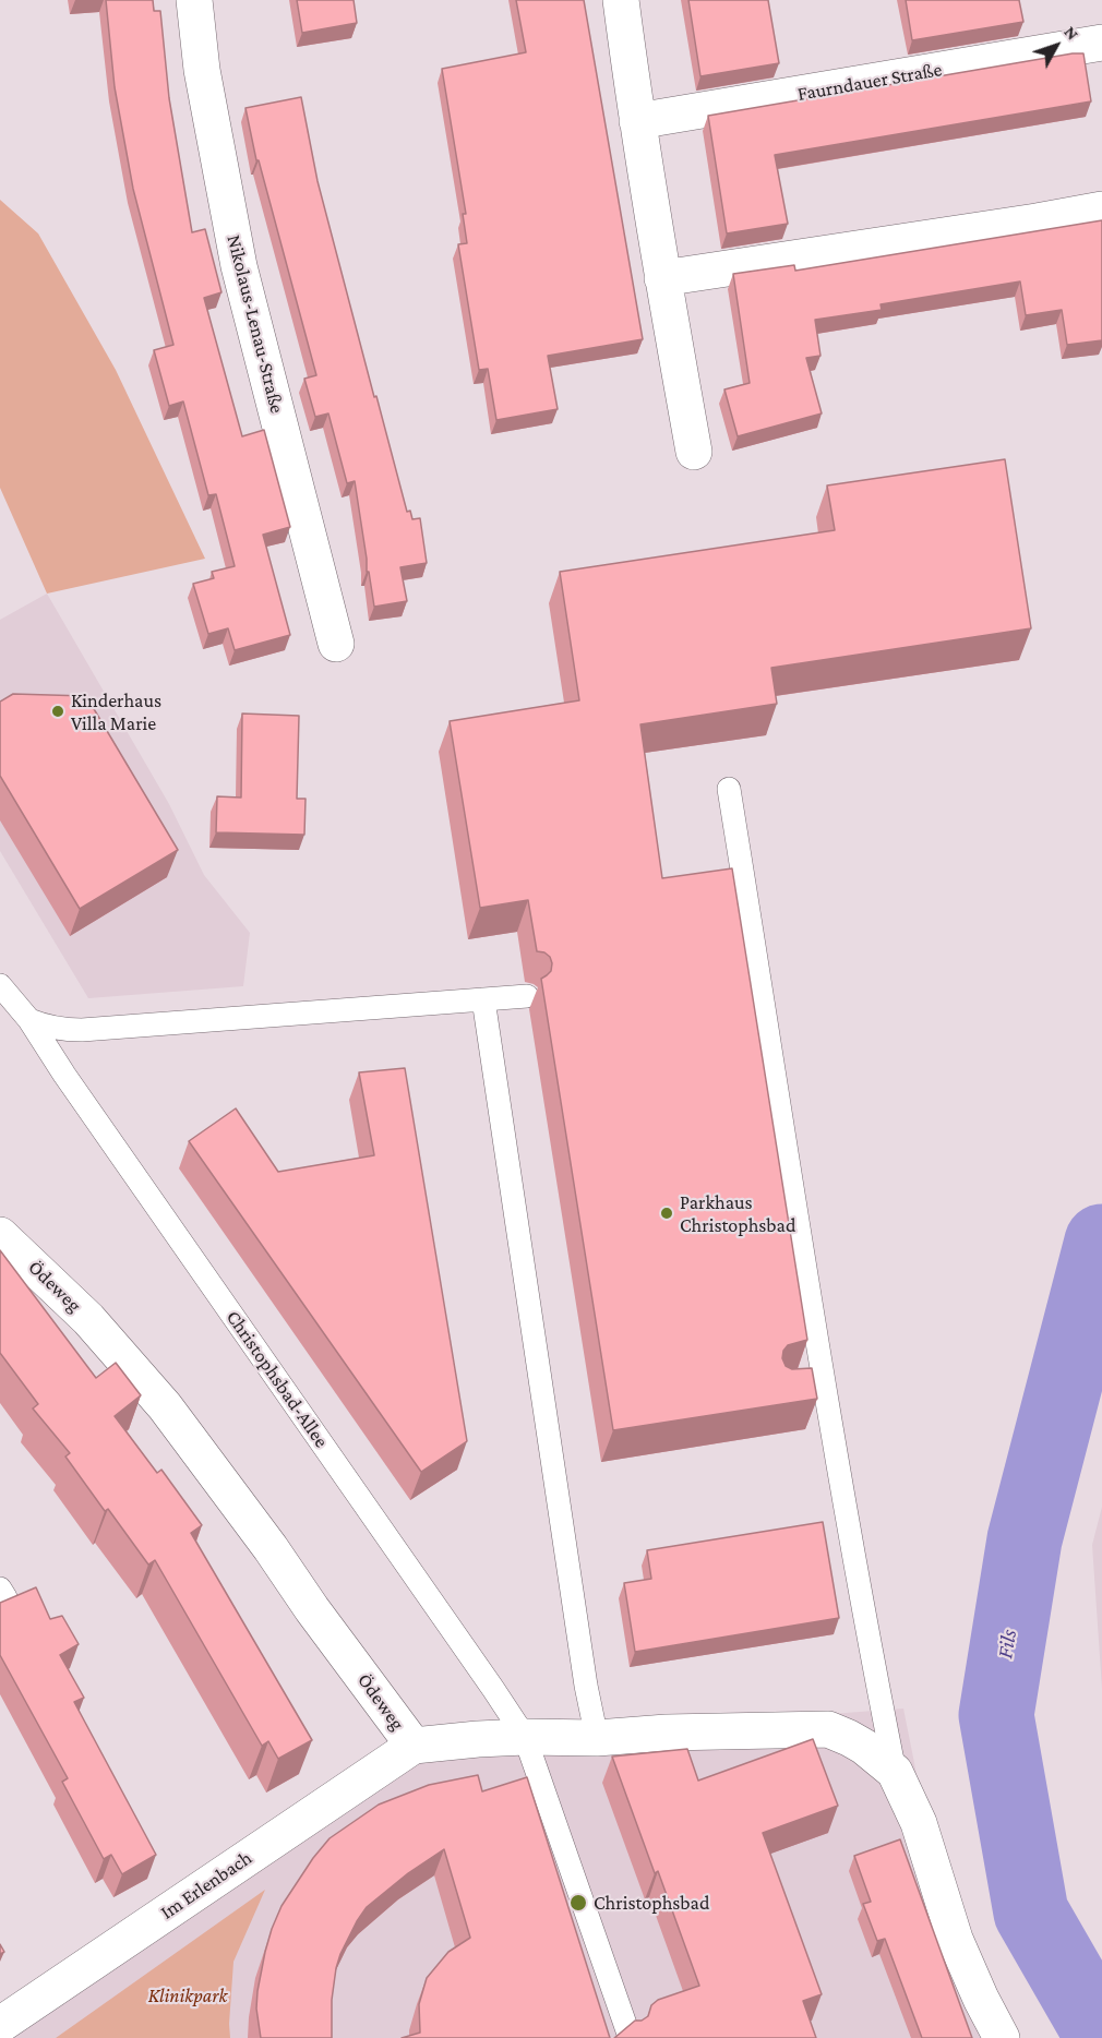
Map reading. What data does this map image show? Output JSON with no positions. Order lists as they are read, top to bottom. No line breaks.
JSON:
{"streets":{"street":["Faurndauer Straße","Nikolaus-Lenau-Straße","Ödeweg","Im Erlenbach"],"lane":["Christophsbad-Allee"]},"crossings":[["Ödeweg","Christophsbad-Allee"],["Ödeweg","Im Erlenbach"]],"water":["Fils"],"parks":["Klinikpark"],"places":["Kinderhaus Villa Marie","Parkhaus Christophsbad","Christophsbad"],"north":"top right"}
